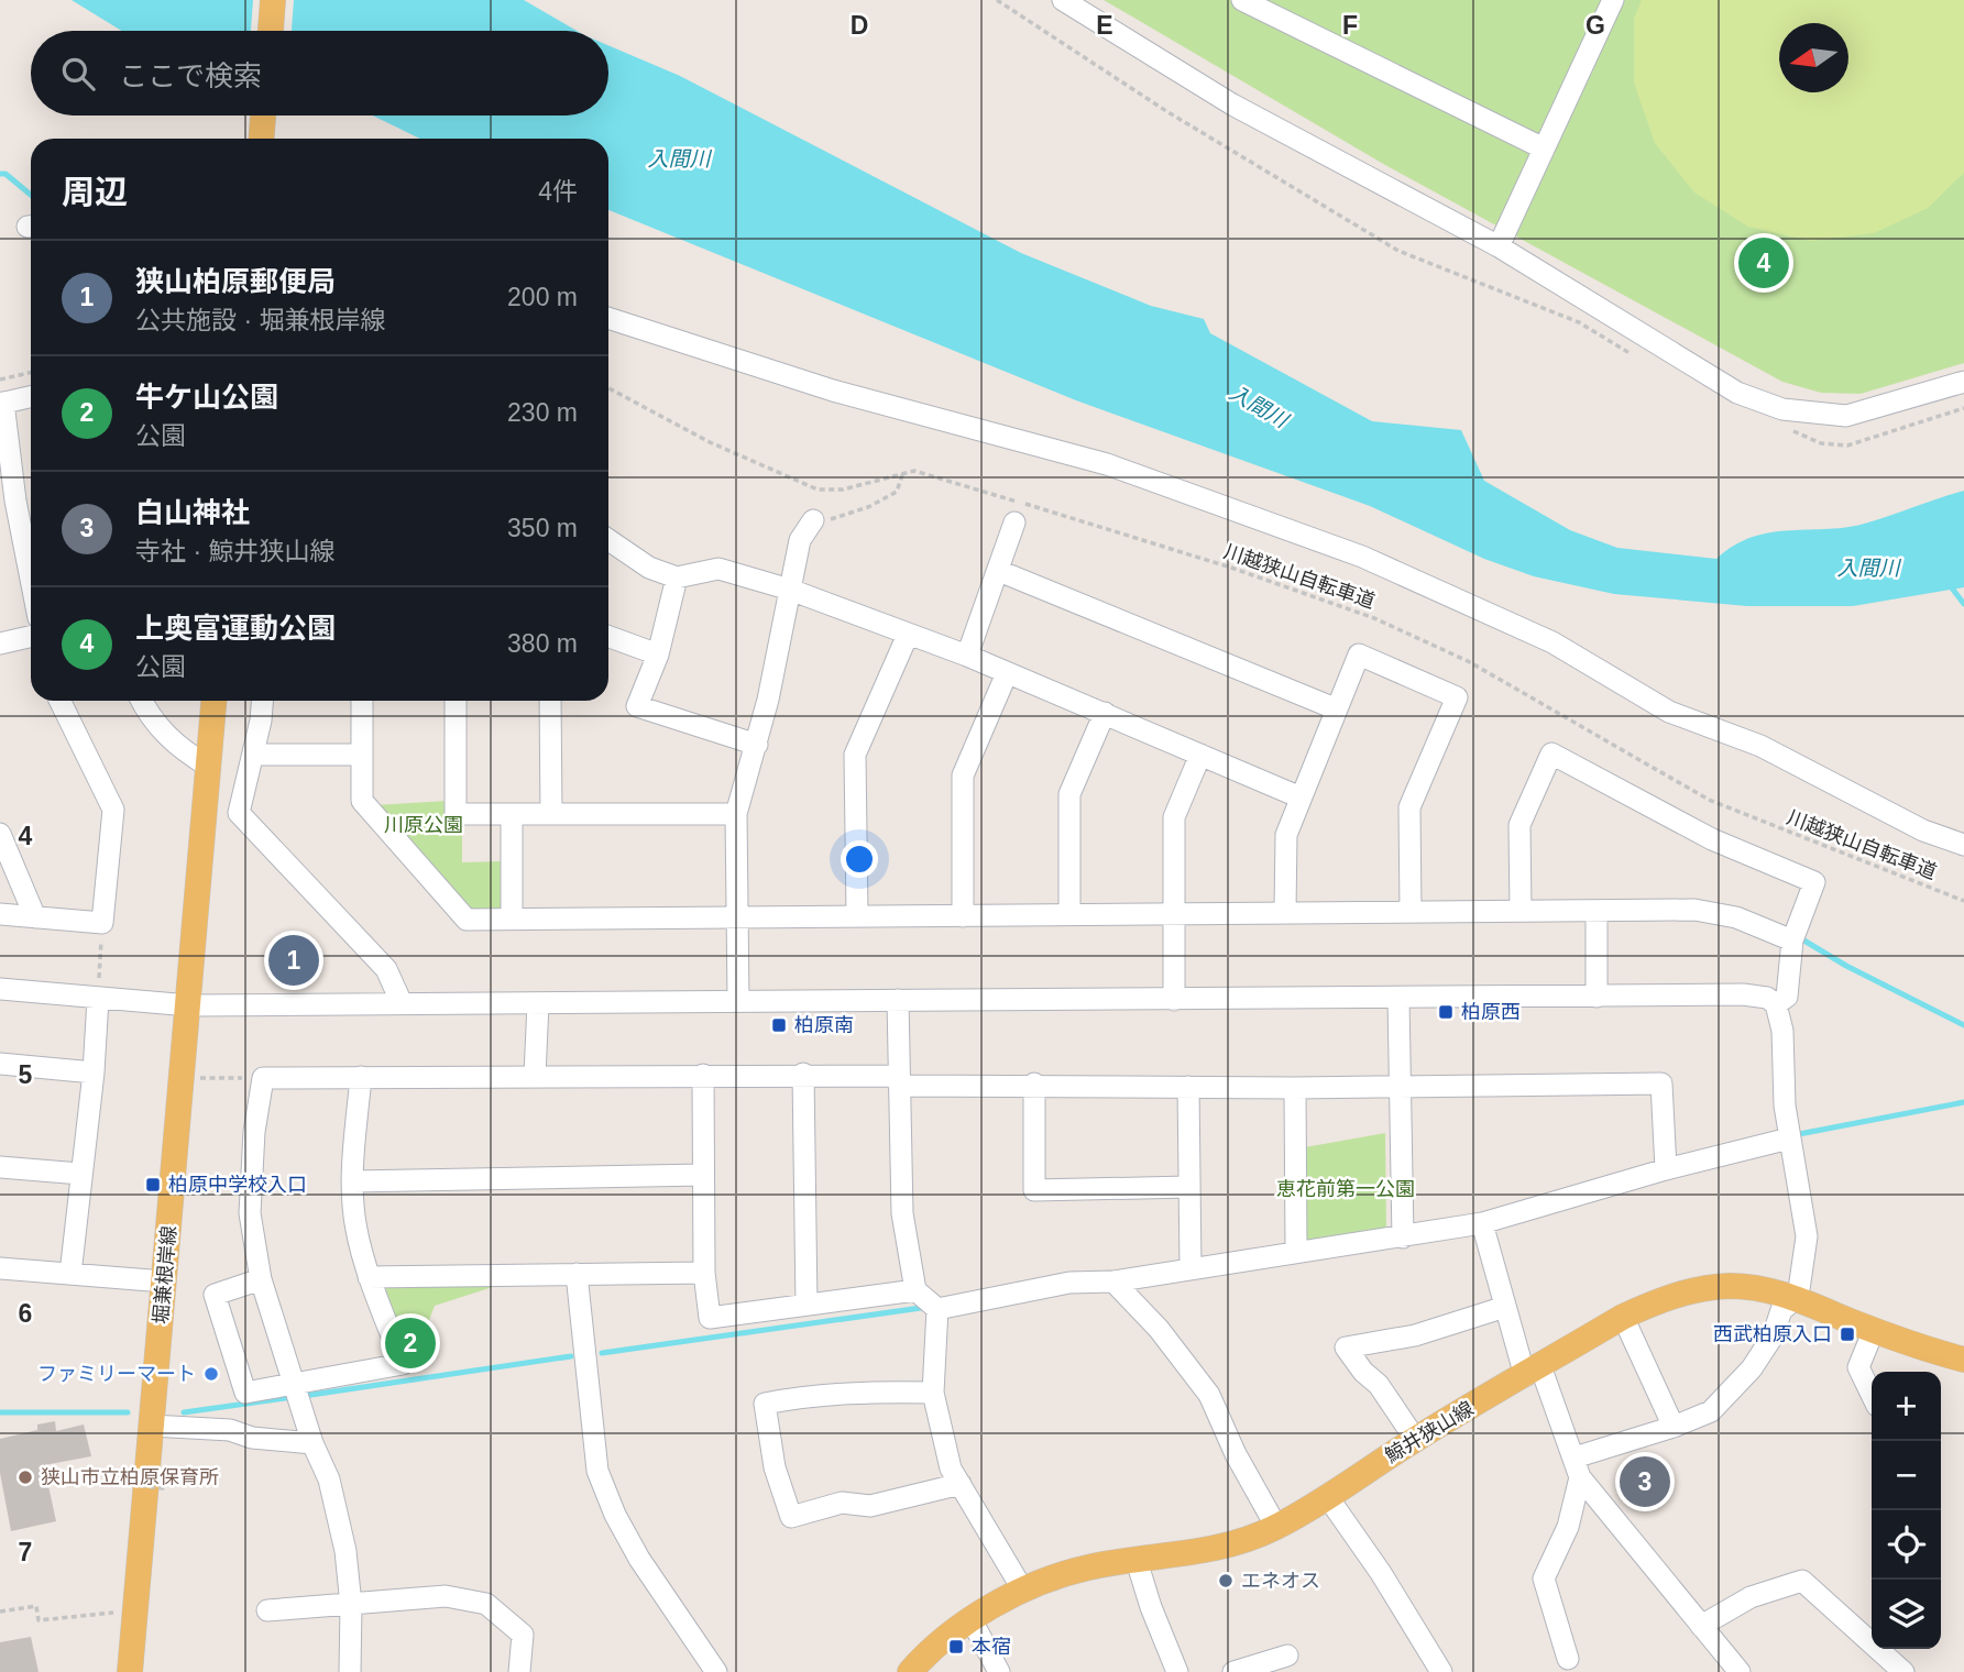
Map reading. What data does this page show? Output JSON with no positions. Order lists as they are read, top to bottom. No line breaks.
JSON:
{"streets":{"main road":["堀兼根岸線","鯨井狭山線"],"path":["川越狭山自転車道"]},"water":["入間川"],"parks":["川原公園","恵花前第一公園"],"places":{"transit":["柏原西","柏原南","柏原中学校入口","西武柏原入口","本宿"],"other":["ファミリーマート","狭山市立柏原保育所","エネオス"]},"north":"left","page":{"search":"ここで検索","heading":["周辺","4件"],"pins":["4","1","2","3"],"list":[{"mark":"1","name":"狭山柏原郵便局","note":"公共施設 · 堀兼根岸線","value":"200 m"},{"mark":"2","name":"牛ケ山公園","note":"公園","value":"230 m"},{"mark":"3","name":"白山神社","note":"寺社 · 鯨井狭山線","value":"350 m"},{"mark":"4","name":"上奥富運動公園","note":"公園","value":"380 m"}],"map_buttons":["+","−"]},"grid":{"columns":["D","E","F","G"],"rows":["4","5","6","7"]}}
